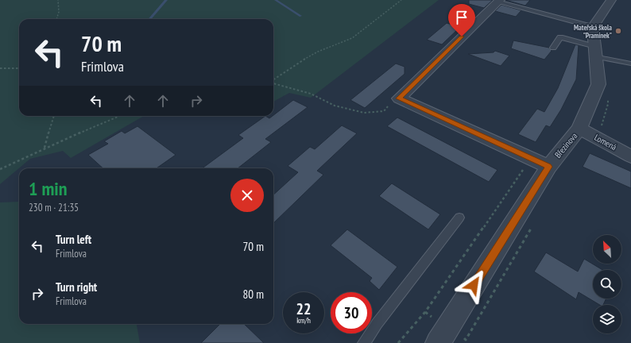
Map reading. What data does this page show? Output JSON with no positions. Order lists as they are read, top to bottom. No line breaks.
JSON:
{"streets":{"street":["Lomená","Březinova"]},"crossings":[["Lomená","Březinova"]],"places":["Mateřská škola \"Pramínek\""],"north":"top left","page":{"turn":["70 m","Frimlova"],"heading":["1 min","230 m · 21:35"],"list":[{"name":"Turn left","note":"Frimlova","value":"70 m"},{"name":"Turn right","note":"Frimlova","value":"80 m"}],"speed":"22 km/h","limit":"30"}}
